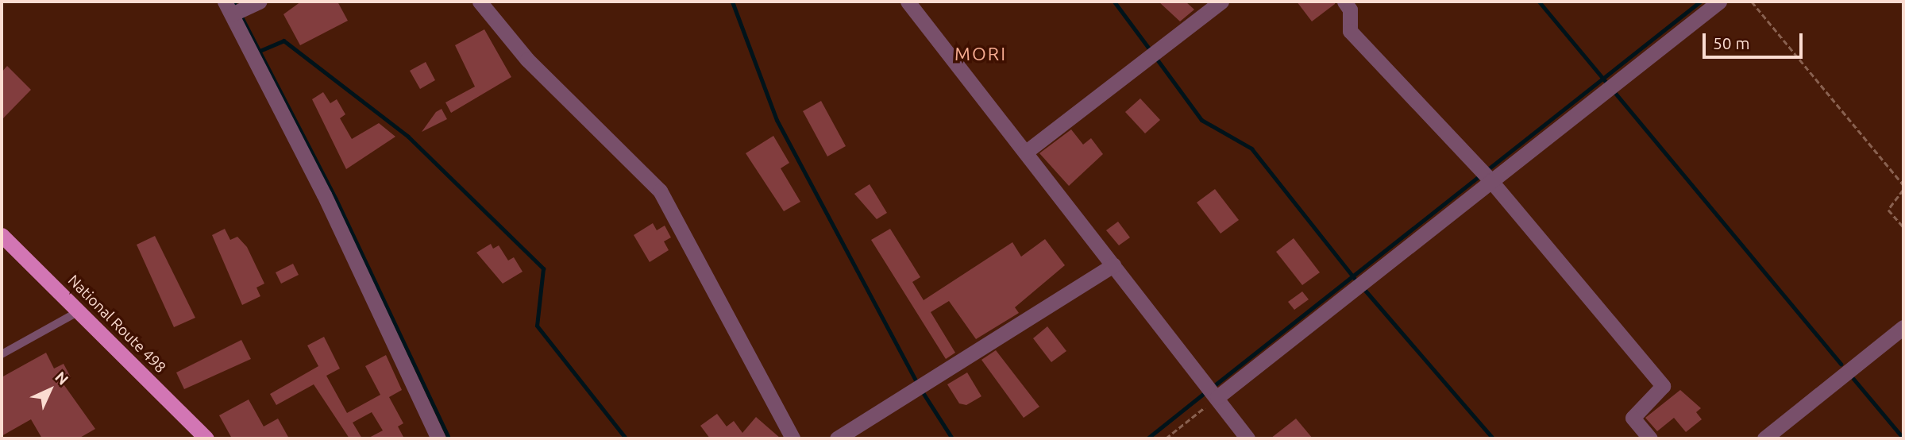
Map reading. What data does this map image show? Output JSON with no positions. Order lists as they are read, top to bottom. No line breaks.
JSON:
{"streets":{"highway":["National Route 498"]},"districts":["MORI"],"scale_bar":"50 m","north":"top right"}
